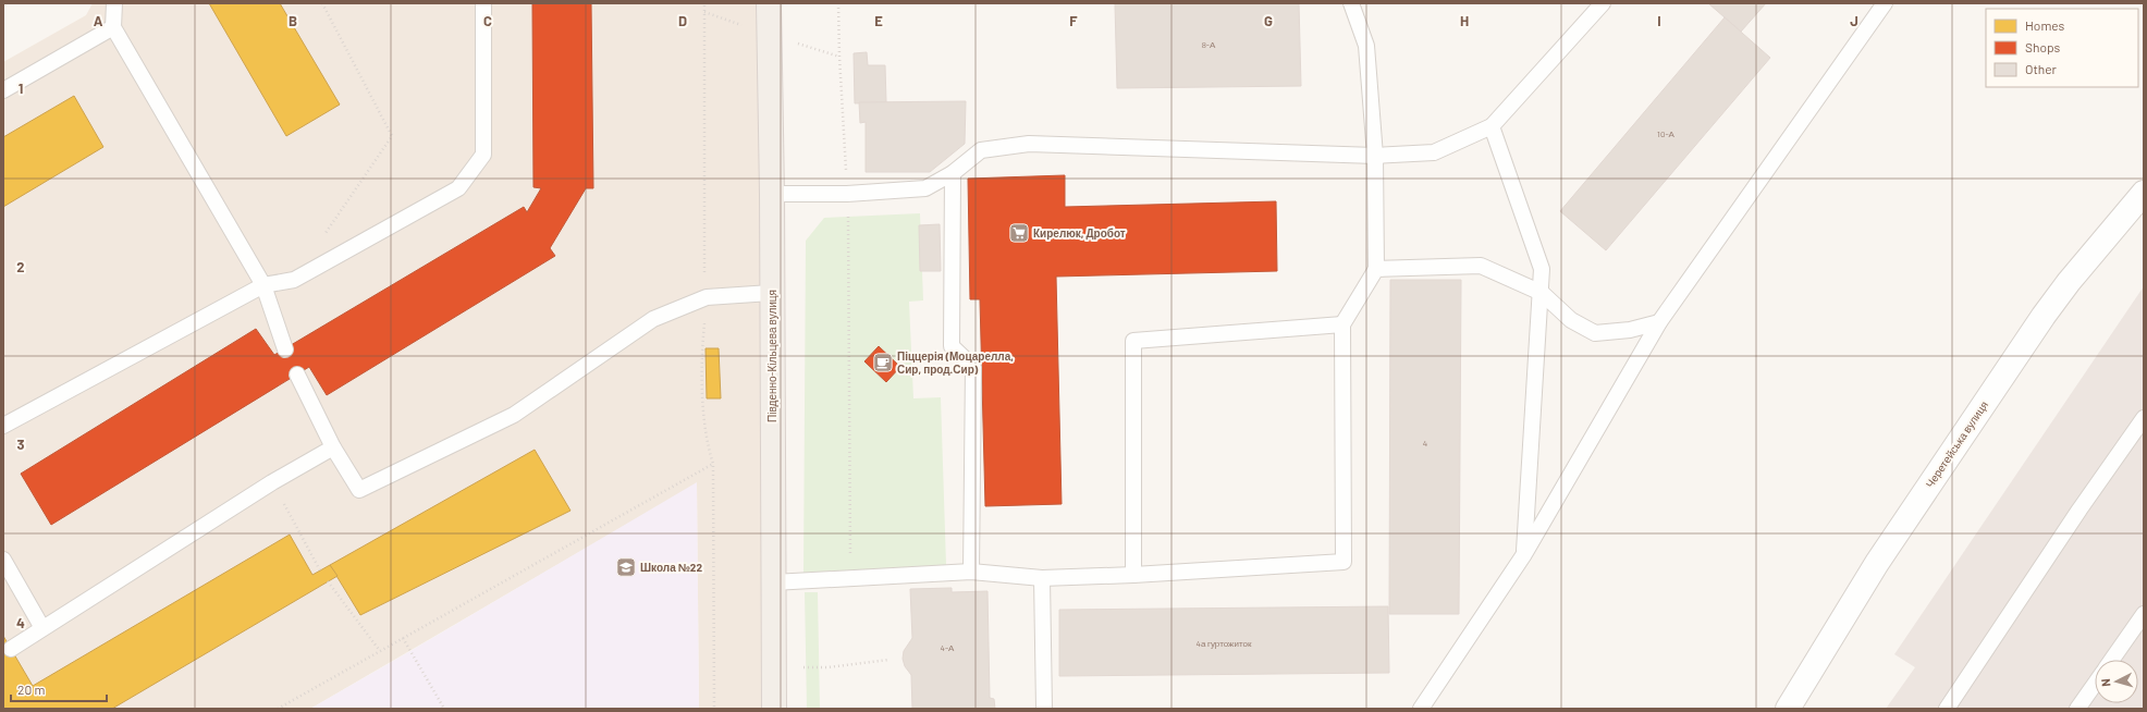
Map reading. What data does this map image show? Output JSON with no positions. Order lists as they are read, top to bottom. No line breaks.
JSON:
{"streets":{"main road":["Південно-Кільцева вулиця"],"street":["Черетейська вулиця"]},"places":{"supermarket":["Кирелюк, Дробот"],"cafe":["Піццерія (Моцарелла, Сир, прод.Сир)"],"school or university":["Школа №22"]},"house_numbers":["8-А","10-А","4","4а гуртожиток","4-А"],"legend":["Homes","Shops","Other"],"scale_bar":"20 m","north":"left","grid":{"columns":["A","B","C","D","E","F","G","H","I","J"],"rows":["1","2","3","4"]}}
